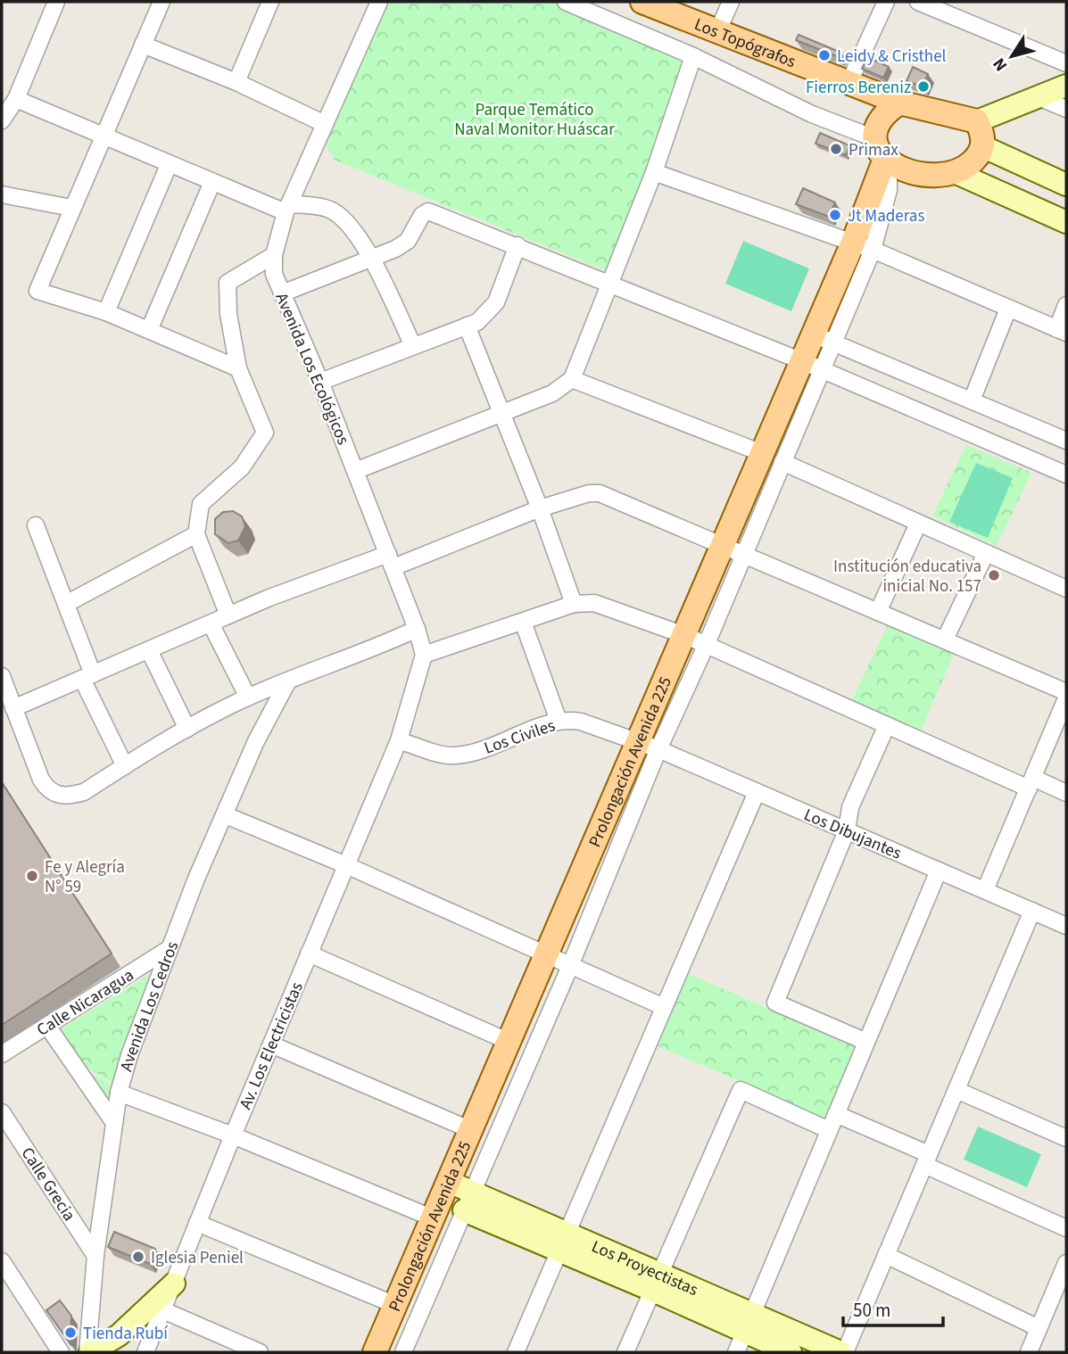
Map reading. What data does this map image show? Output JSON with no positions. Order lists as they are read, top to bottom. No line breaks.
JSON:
{"streets":{"main road":["Los Topógrafos","Prolongación Avenida 225"],"street":["Avenida Los Ecológicos","Los Civiles","Los Dibujantes","Calle Nicaragua","Avenida Los Cedros","Av. Los Electricistas","Calle Grecia","Los Proyectistas"]},"crossings":[["Los Topógrafos","Prolongación Avenida 225"],["Los Civiles","Prolongación Avenida 225"],["Los Civiles","Los Dibujantes"],["Los Civiles","Av. Los Electricistas"],["Prolongación Avenida 225","Los Dibujantes"],["Prolongación Avenida 225","Los Proyectistas"],["Calle Nicaragua","Avenida Los Cedros"],["Avenida Los Cedros","Av. Los Electricistas"],["Avenida Los Cedros","Calle Grecia"]],"parks":["Parque Temático Naval Monitor Huáscar"],"places":["Leidy & Cristhel","Fierros Bereniz","Primax","Jt Maderas","Institución educativa inicial No. 157","Fe y Alegría N° 59","Iglesia Peniel","Tienda Rubí"],"scale_bar":"50 m","north":"bottom left"}
